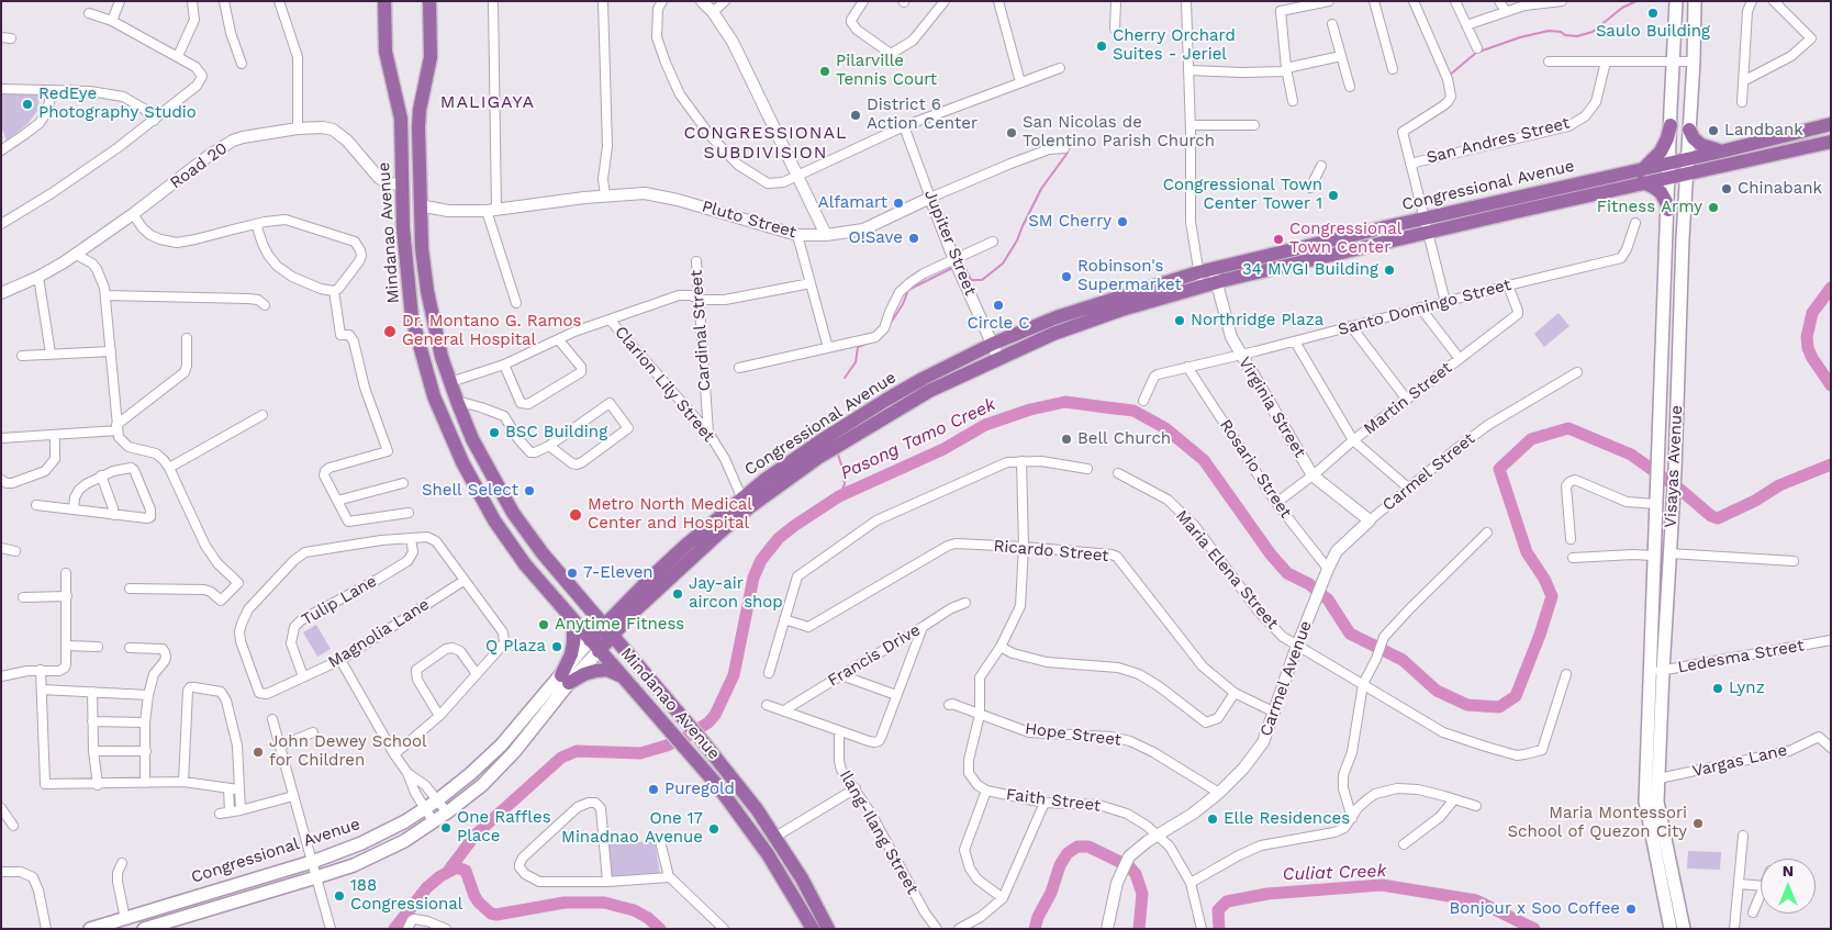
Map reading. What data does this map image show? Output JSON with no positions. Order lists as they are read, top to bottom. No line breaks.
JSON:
{"streets":{"main road":["Congressional Avenue","Mindanao Avenue","Visayas Avenue"],"street":["San Andres Street","Road 20","Pluto Street","Jupiter Street","Santo Domingo Street","Cardinal Street","Clarion Lily Street","Martin Street","Virginia Street","Rosario Street","Carmel Street","Ricardo Street","Maria Elena Street","Tulip Lane","Magnolia Lane","Francis Drive","Ledesma Street","Carmel Avenue","Hope Street","Vargas Lane","Faith Street","Ilang-Ilang Street"]},"crossings":[["Road 20","Mindanao Avenue"],["Congressional Avenue","Mindanao Avenue"],["Congressional Avenue","Jupiter Street"],["Congressional Avenue","Clarion Lily Street"],["Congressional Avenue","Virginia Street"],["Congressional Avenue","Visayas Avenue"],["Pluto Street","Mindanao Avenue"],["Pluto Street","Jupiter Street"],["Santo Domingo Street","Martin Street"],["Santo Domingo Street","Virginia Street"],["Santo Domingo Street","Rosario Street"],["Cardinal Street","Clarion Lily Street"],["Martin Street","Virginia Street"],["Martin Street","Rosario Street"],["Virginia Street","Carmel Street"],["Visayas Avenue","Ledesma Street"],["Visayas Avenue","Vargas Lane"],["Rosario Street","Carmel Street"],["Carmel Street","Carmel Avenue"],["Ricardo Street","Carmel Avenue"],["Maria Elena Street","Carmel Avenue"],["Tulip Lane","Magnolia Lane"],["Carmel Avenue","Hope Street"],["Carmel Avenue","Faith Street"],["Hope Street","Faith Street"]],"districts":["MALIGAYA","CONGRESSIONAL SUBDIVISION"],"water":["Pasong Tamo Creek","Culiat Creek"],"places":["Saulo Building","Cherry Orchard Suites - Jeriel","Pilarville Tennis Court","RedEye Photography Studio","District 6 Action Center","Landbank","San Nicolas de Tolentino Parish Church","Chinabank","Congressional Town Center Tower 1","Alfamart","Fitness Army","SM Cherry","O!Save","Congressional Town Center","34 MVGI Building","Robinson's Supermarket","Circle C","Northridge Plaza","Dr. Montano G. Ramos General Hospital","BSC Building","Bell Church","Shell Select","Metro North Medical Center and Hospital","7-Eleven","Jay-air aircon shop","Anytime Fitness","Q Plaza","Lynz","John Dewey School for Children","Puregold","Elle Residences","Maria Montessori School of Quezon City","One Raffles Place","One 17 Minadnao Avenue","188 Congressional","Bonjour x Soo Coffee"],"north":"top"}
